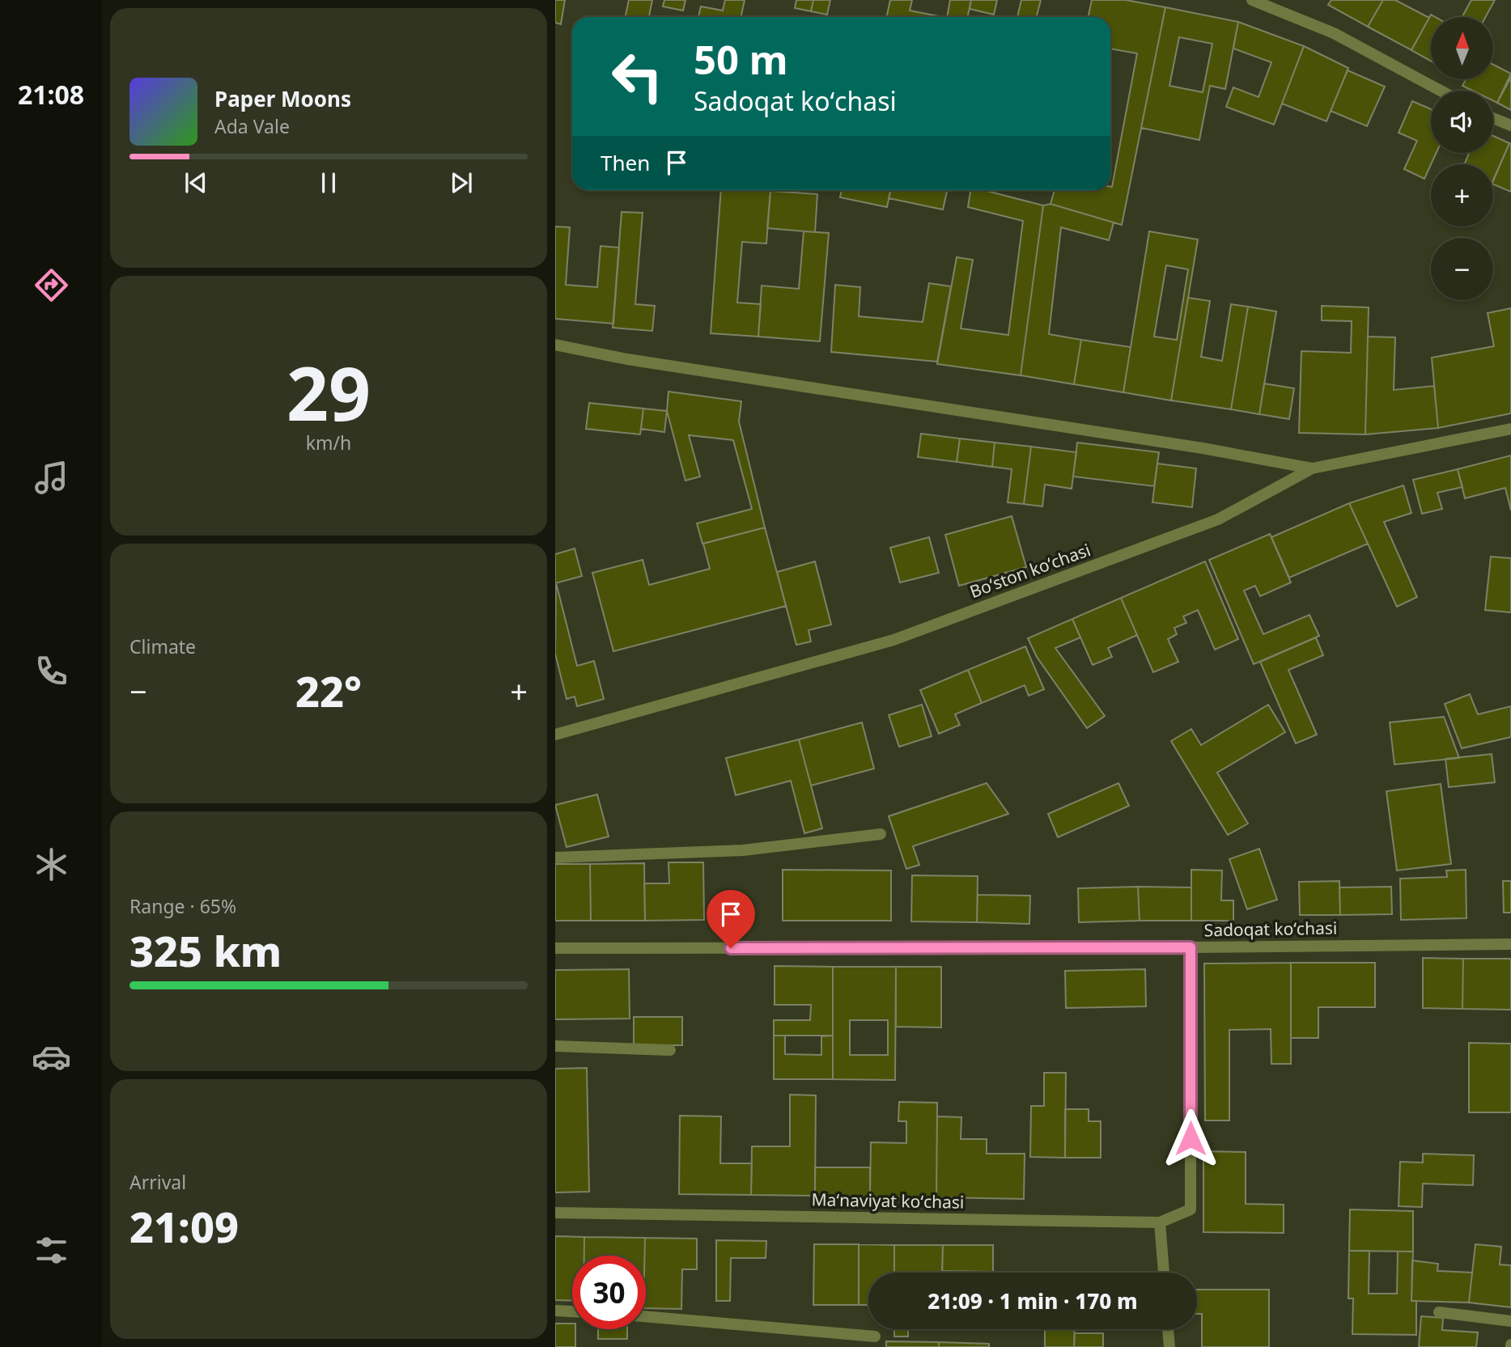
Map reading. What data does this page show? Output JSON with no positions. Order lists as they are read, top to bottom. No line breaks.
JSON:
{"streets":{"street":["Boʻston koʻchasi","Sadoqat koʻchasi","Maʻnaviyat koʻchasi"]},"north":"top","page":{"tabs":"21:08","map_buttons":["+","−"],"turn":["50 m","Sadoqat koʻchasi"],"song":["Paper Moons","Ada Vale"],"then":"Then","tile":[["29","km/h"],"Climate",["Range · 65%","325 km"],["Arrival","21:09"]],"heat":["−","22°","+"],"limit":"30","trip":"21:09 · 1 min · 170 m"}}
